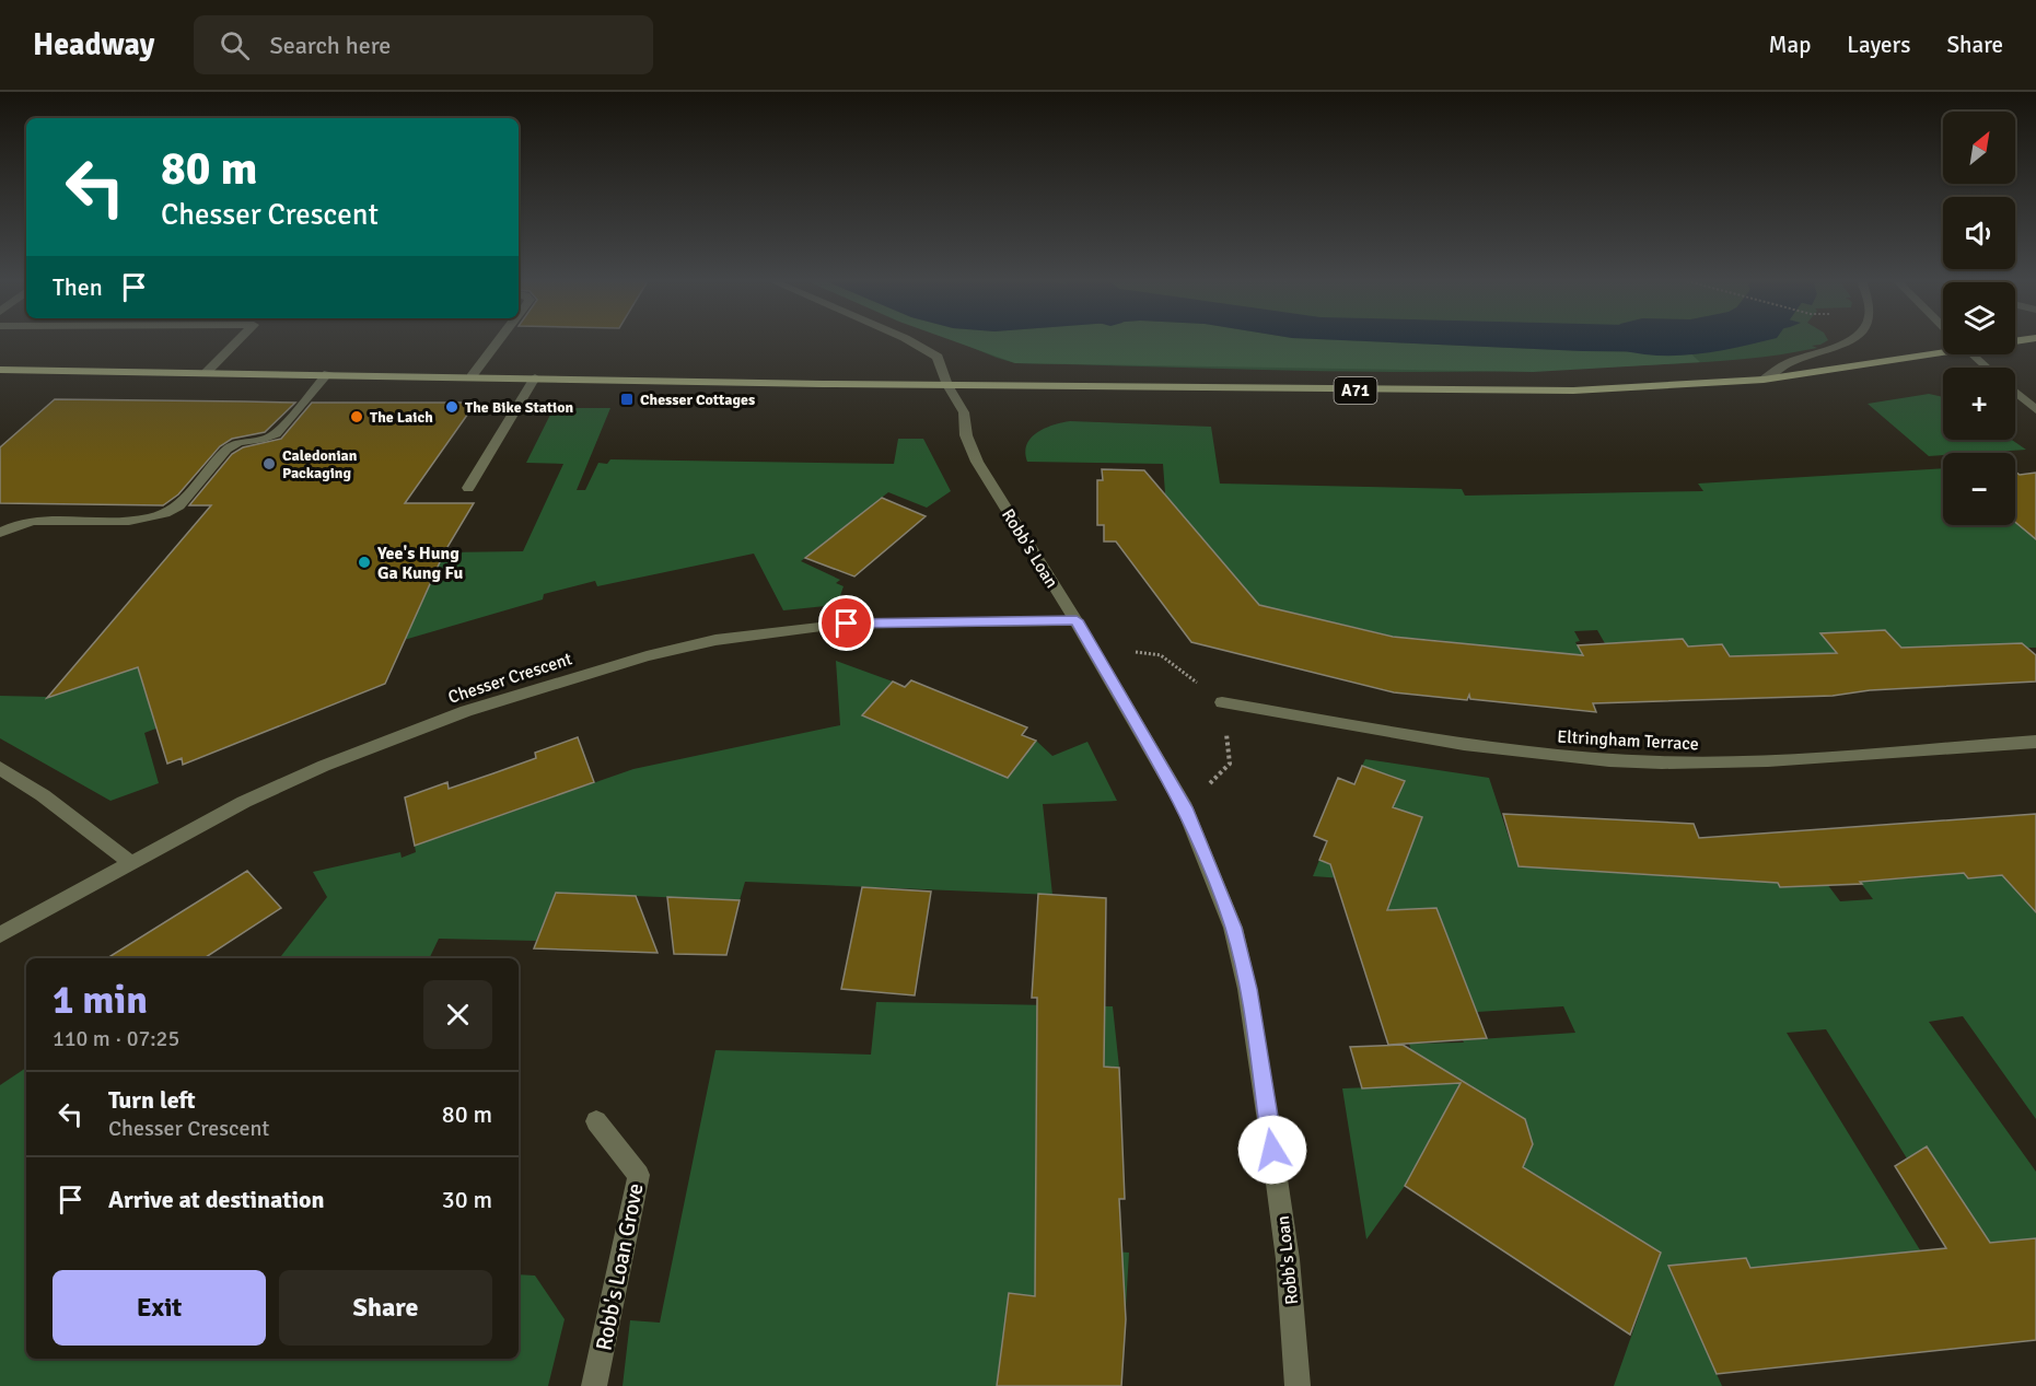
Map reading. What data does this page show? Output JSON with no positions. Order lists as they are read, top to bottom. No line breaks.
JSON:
{"streets":{"main road":["A71"],"street":["Robb's Loan","Chesser Crescent","Eltringham Terrace","Robb's Loan Grove"]},"crossings":[["A71","Robb's Loan"],["Robb's Loan","Chesser Crescent"]],"places":{"transit":["Chesser Cottages"],"other":["The Bike Station","The Laich","Caledonian Packaging","Yee's Hung Ga Kung Fu"]},"north":"top right","page":{"header":"Headway","search":"Search here","nav":["Map","Layers","Share"],"map_buttons":["+","−"],"turn":["80 m","Chesser Crescent"],"then":"Then","heading":["1 min","110 m · 07:25"],"list":[{"name":"Turn left","note":"Chesser Crescent","value":"80 m"},{"name":"Arrive at destination","value":"30 m"}],"buttons":["Exit","Share"]}}
